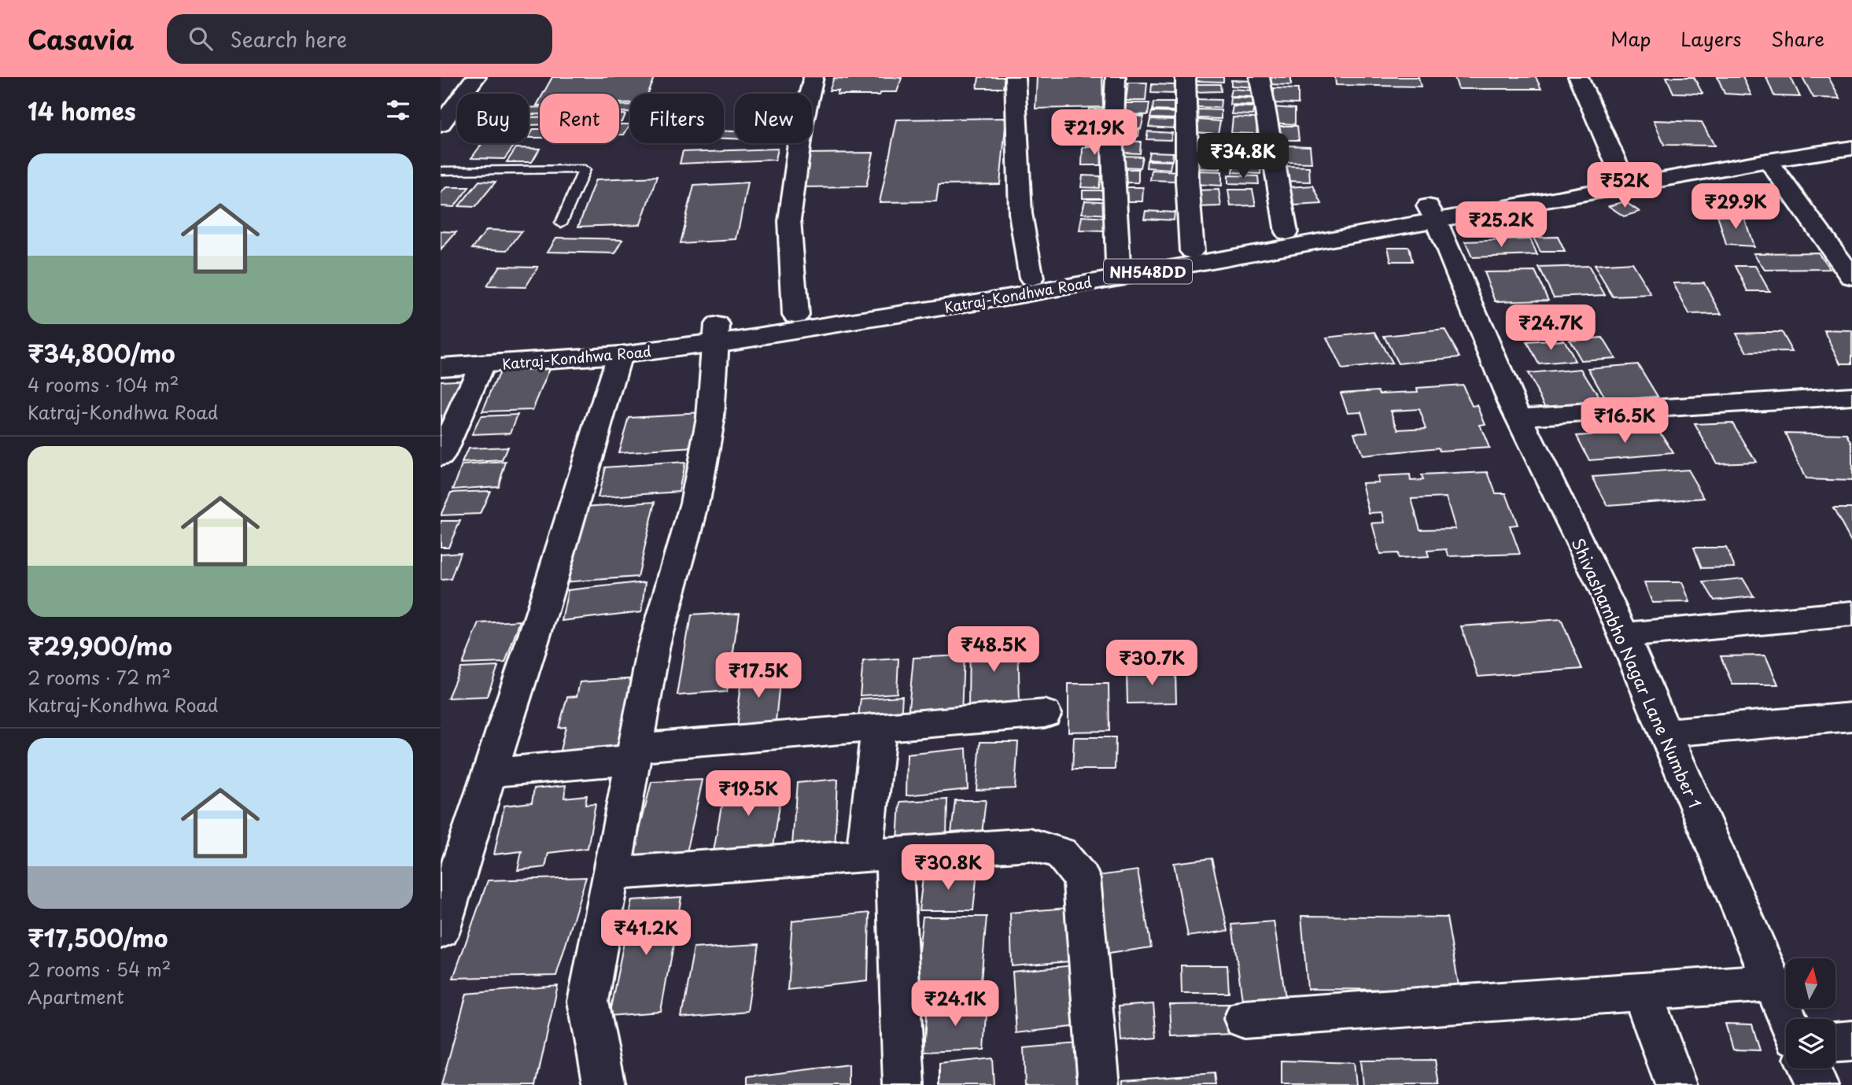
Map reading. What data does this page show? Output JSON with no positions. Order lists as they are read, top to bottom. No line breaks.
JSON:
{"streets":{"main road":["NH548DD","Katraj-Kondhwa Road","Shivashambho Nagar Lane Number 1"]},"crossings":[["Katraj-Kondhwa Road","Shivashambho Nagar Lane Number 1"]],"north":"top","page":{"header":"Casavia","search":"Search here","nav":["Map","Layers","Share"],"heading":"14 homes","chip":["Buy","Rent","Filters","New"],"price":["₹21.9K","₹34.8K","₹52K","₹29.9K","₹25.2K","₹24.7K","₹16.5K","₹48.5K","₹30.7K","₹17.5K","₹19.5K","₹30.8K","₹41.2K","₹24.1K"],"list":[{"name":"₹34,800/mo","note":"4 rooms · 104 m² · Katraj-Kondhwa Road"},{"name":"₹29,900/mo","note":"2 rooms · 72 m² · Katraj-Kondhwa Road"},{"name":"₹17,500/mo","note":"2 rooms · 54 m² · Apartment"}]}}
